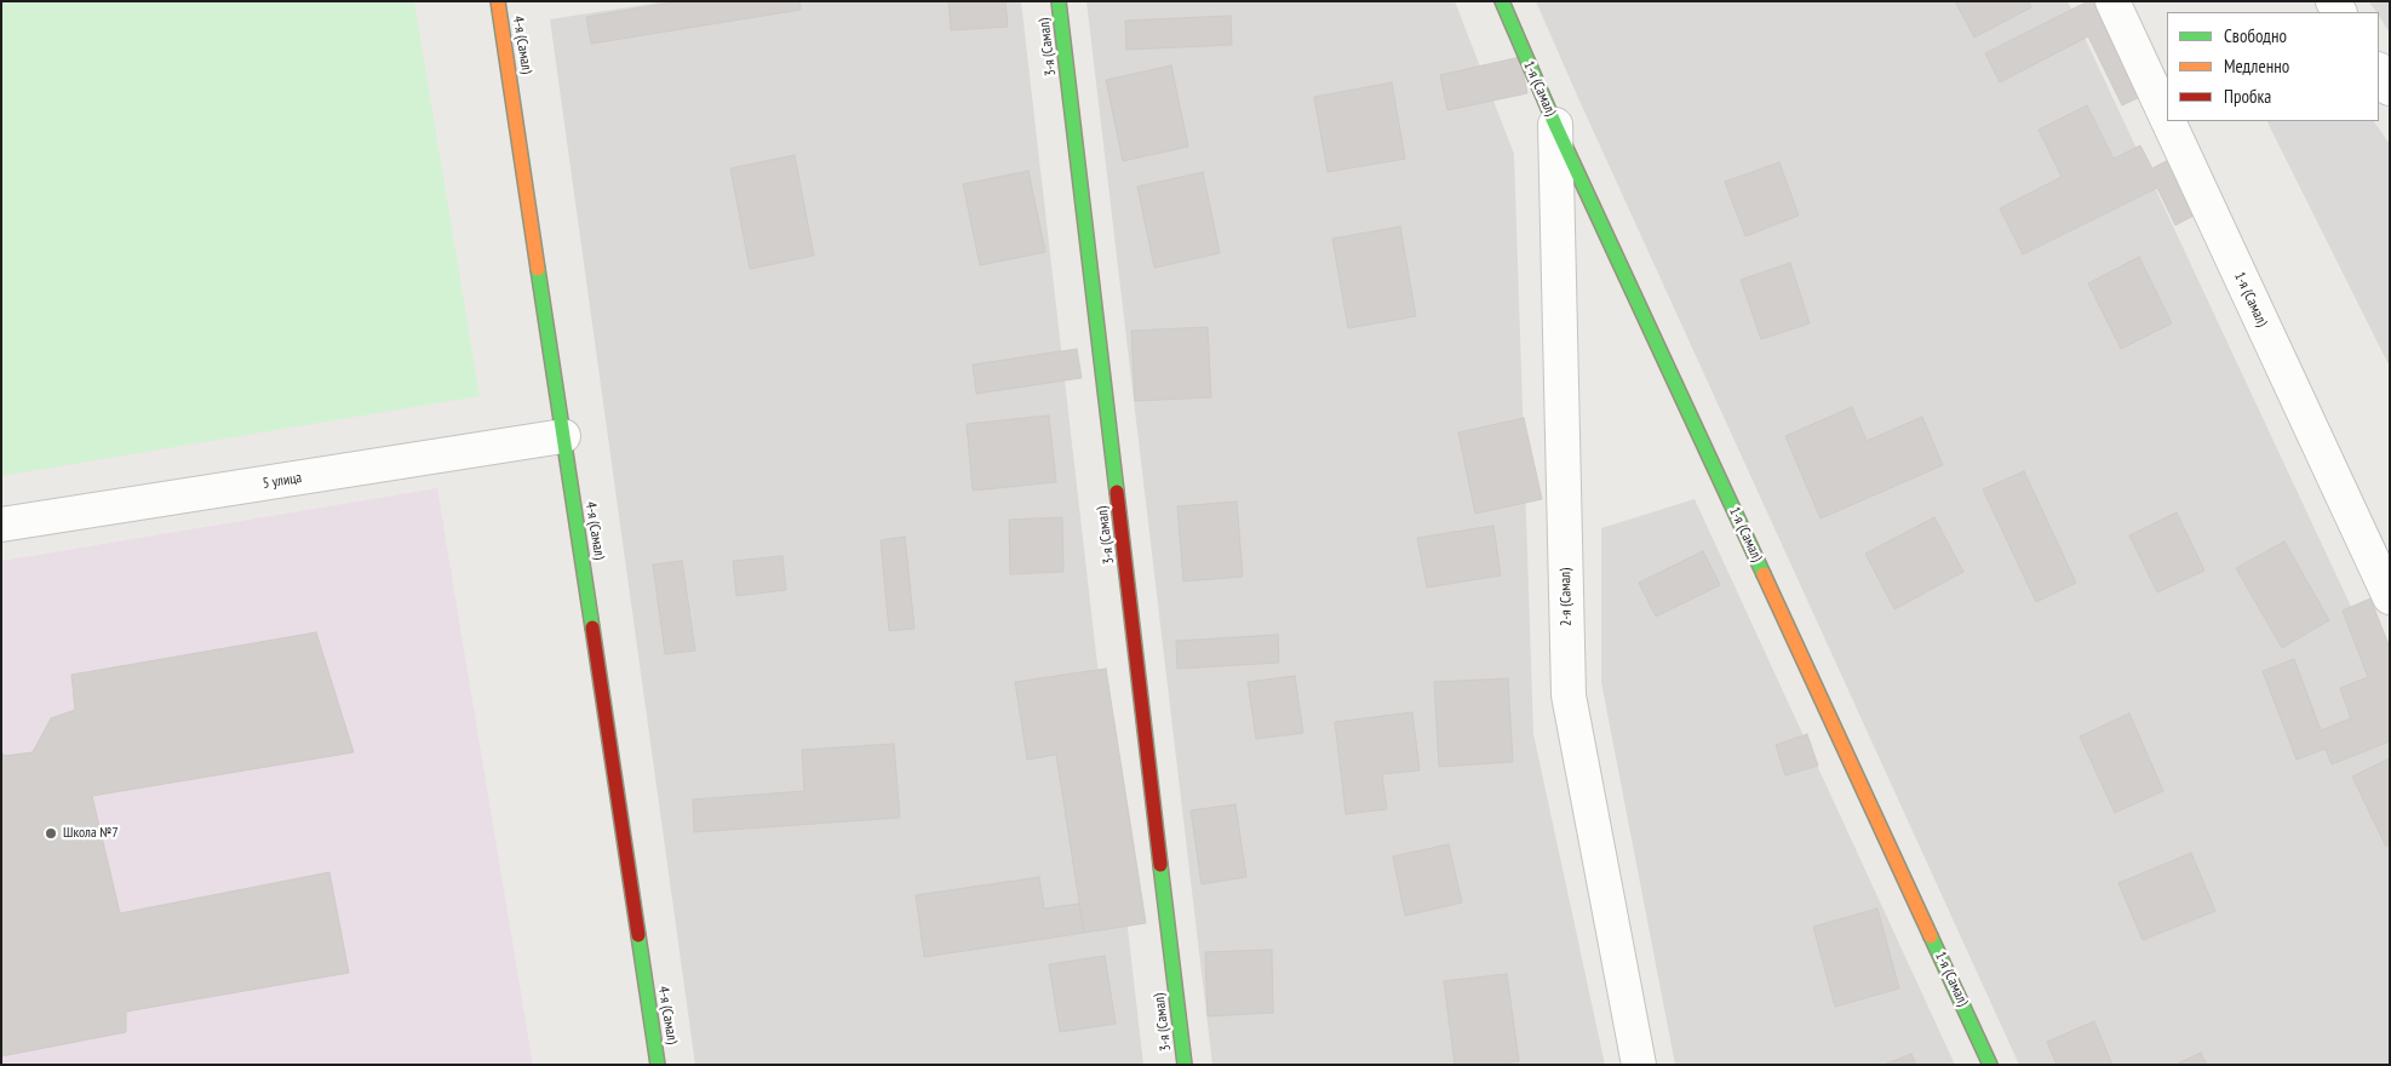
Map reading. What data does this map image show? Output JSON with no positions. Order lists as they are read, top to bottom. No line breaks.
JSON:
{"streets":{"street":["4-я (Самал)","3-я (Самал)","1-я (Самал)","5 улица","2-я (Самал)"]},"crossings":[["4-я (Самал)","5 улица"],["1-я (Самал)","2-я (Самал)"]],"places":["Школа №7"],"legend":["Свободно","Медленно","Пробка"]}
